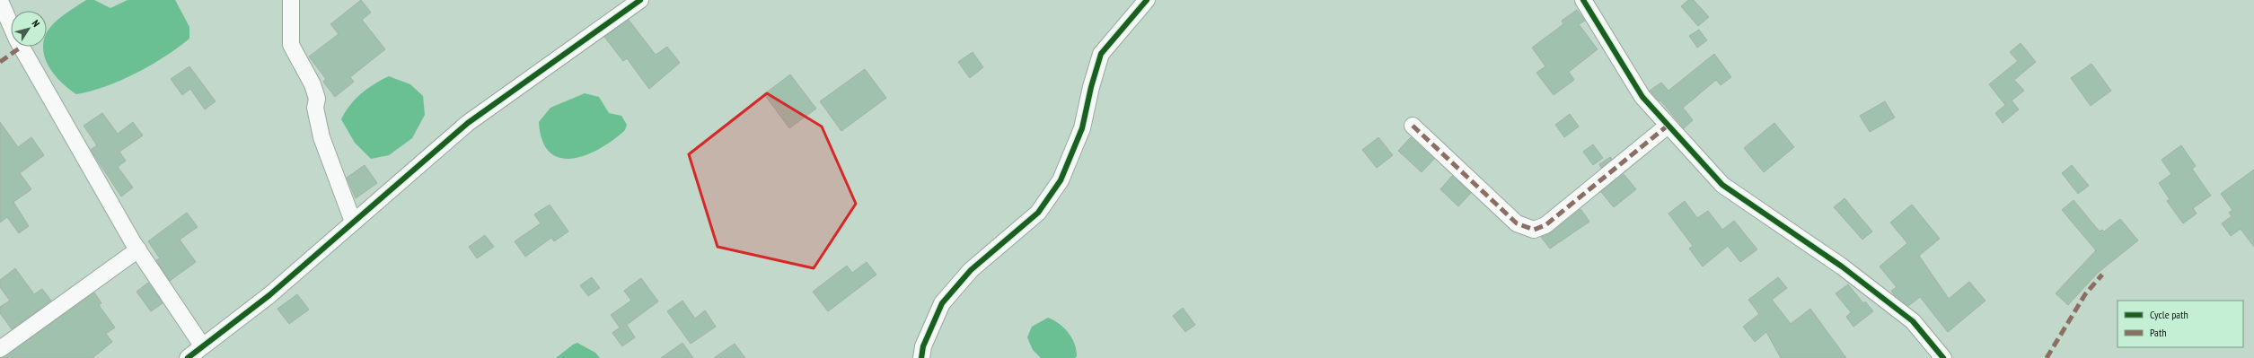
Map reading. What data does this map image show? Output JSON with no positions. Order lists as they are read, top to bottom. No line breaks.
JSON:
{"legend":["Cycle path","Path"],"north":"top right"}
